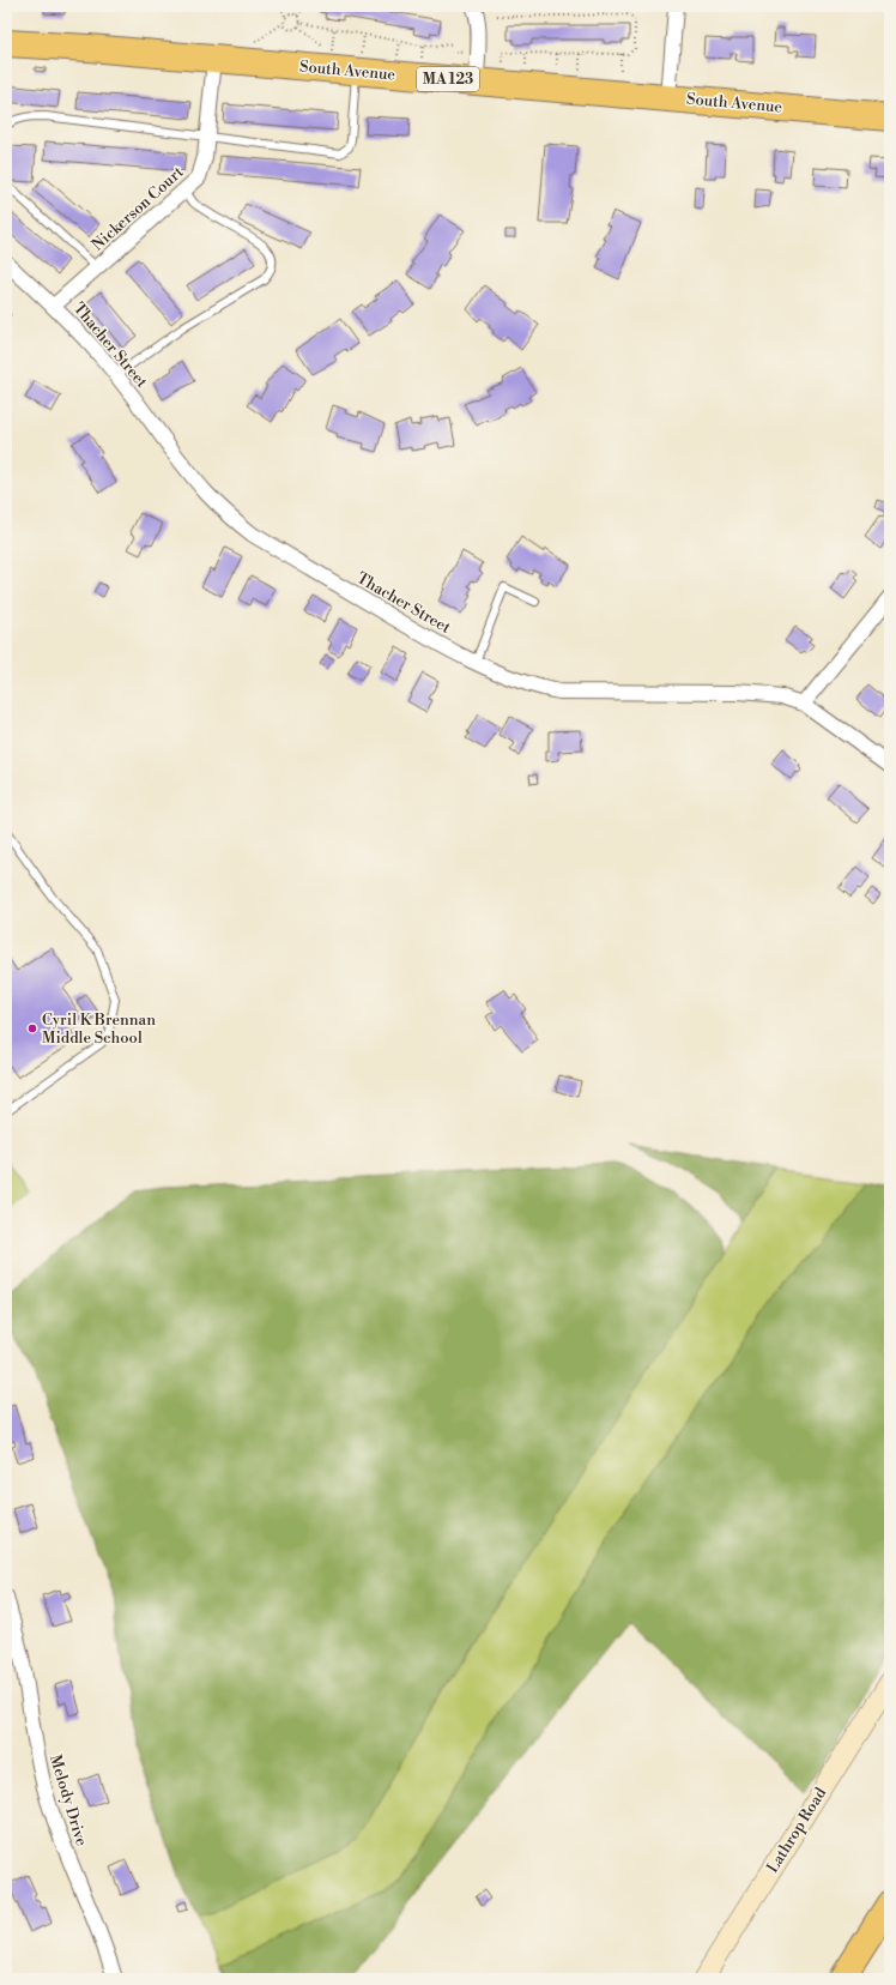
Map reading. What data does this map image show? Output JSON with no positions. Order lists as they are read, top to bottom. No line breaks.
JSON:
{"streets":{"highway":["South Avenue","MA 123"],"main road":["Lathrop Road"],"street":["Nickerson Court","Thacher Street","Melody Drive"]},"crossings":[["South Avenue","Nickerson Court"],["Nickerson Court","Thacher Street"]],"places":["Cyril K Brennan Middle School"]}
